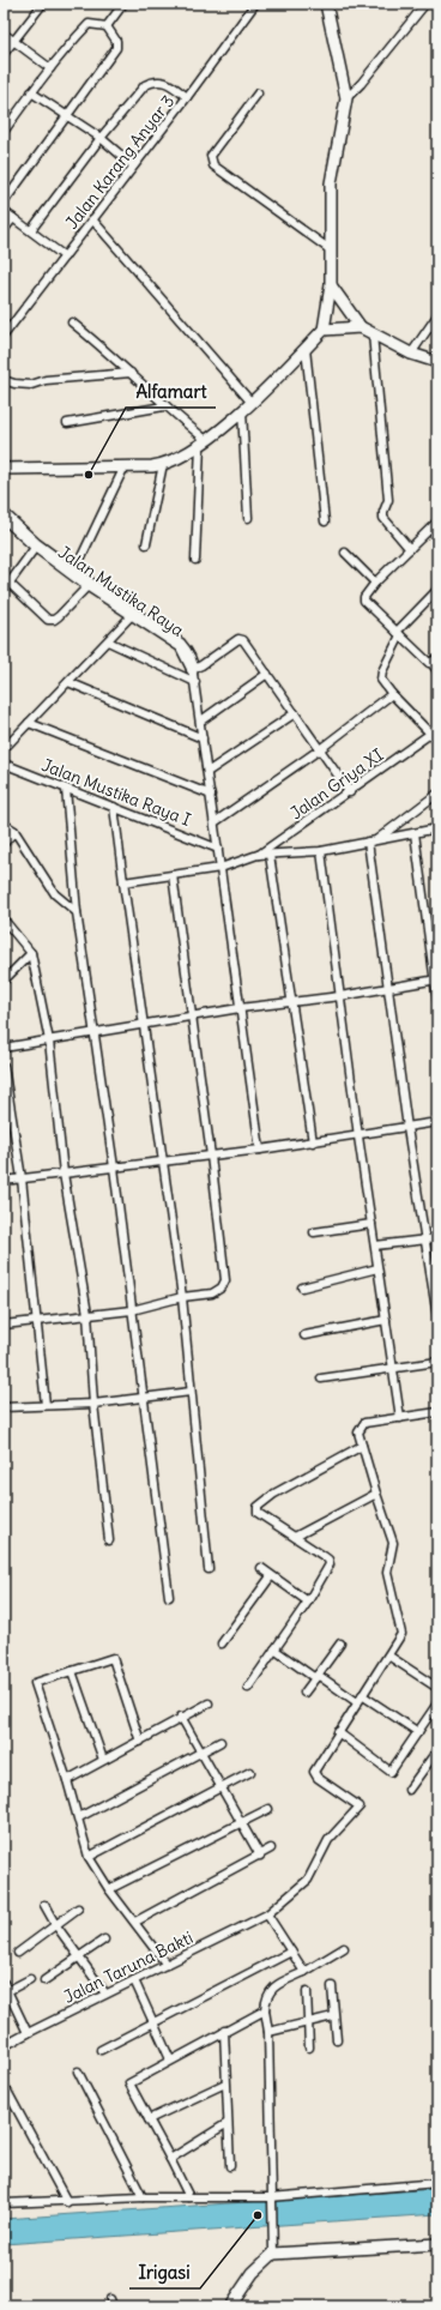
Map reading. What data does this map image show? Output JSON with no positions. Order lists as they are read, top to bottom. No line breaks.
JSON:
{"streets":{"street":["Jalan Karang Anyar 3","Jalan Mustika Raya","Jalan Griya XI","Jalan Mustika Raya I","Jalan Taruna Bakti"]},"crossings":[["Jalan Mustika Raya","Jalan Mustika Raya I"]],"places":["Alfamart","Irigasi"]}
